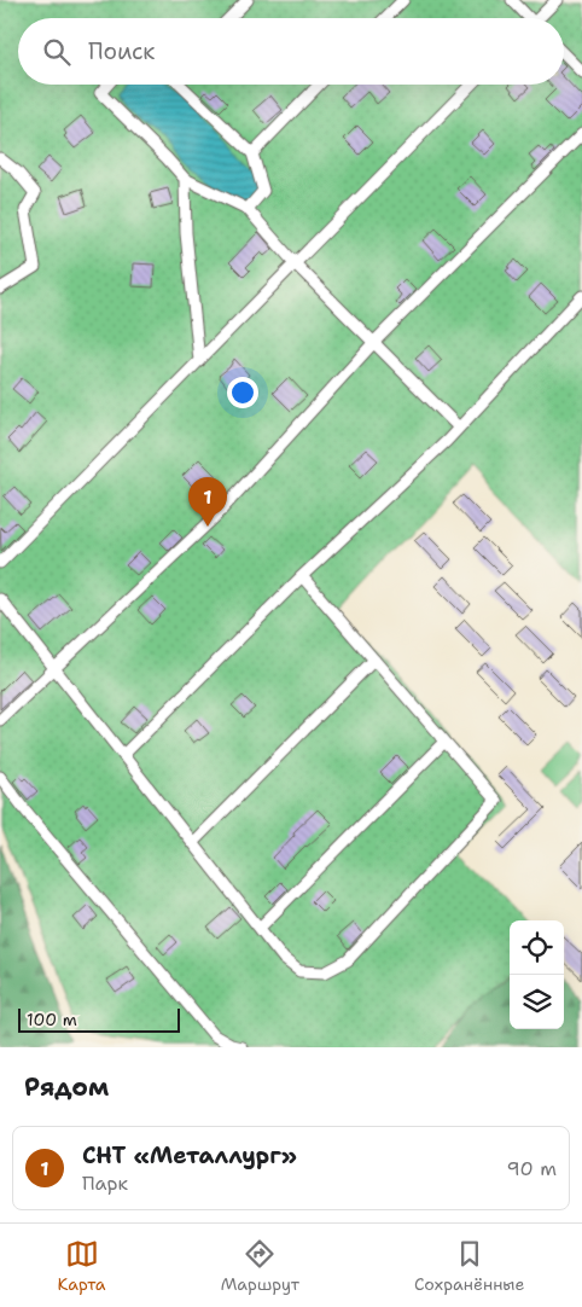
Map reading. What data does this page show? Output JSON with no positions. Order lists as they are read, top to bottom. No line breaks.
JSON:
{"scale_bar":"100 m","page":{"search":"Поиск","pins":"1","scale":"100 m","heading":"Рядом","list":[{"mark":"1","name":"СНТ «Металлург»","note":"Парк","value":"90 m"}],"nav":["Карта","Маршрут","Сохранённые"]}}
